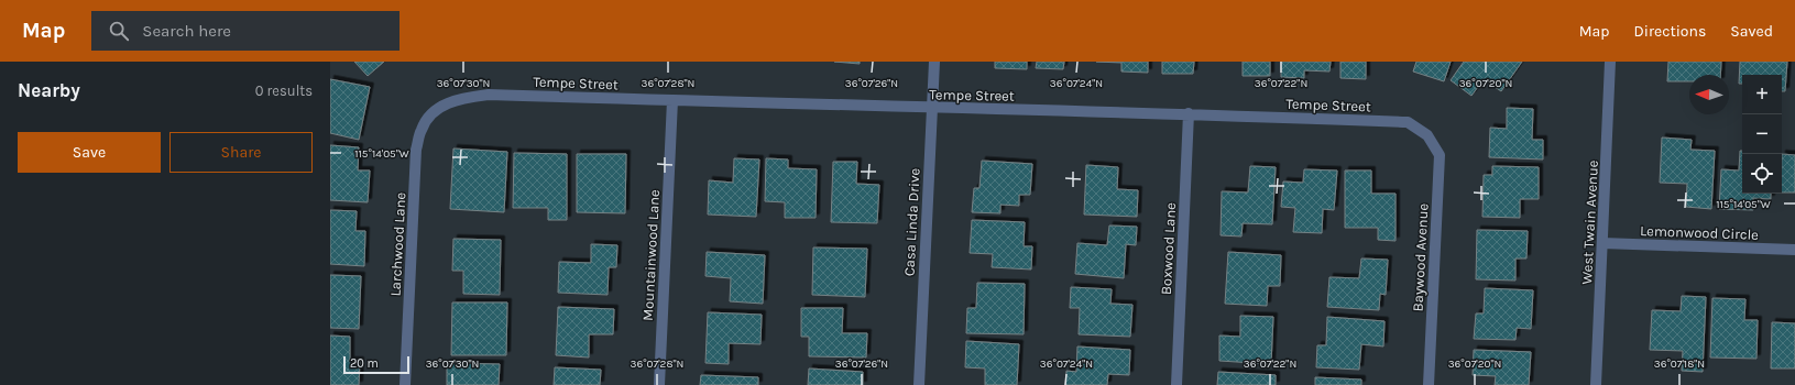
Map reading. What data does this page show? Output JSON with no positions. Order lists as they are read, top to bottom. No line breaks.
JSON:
{"streets":{"street":["Tempe Street","Casa Linda Drive","West Twain Avenue","Lemonwood Circle","Larchwood Lane","Boxwood Lane","Mountainwood Lane","Baywood Avenue"]},"crossings":[["Tempe Street","Casa Linda Drive"],["Tempe Street","Larchwood Lane"],["Tempe Street","Boxwood Lane"],["Tempe Street","Mountainwood Lane"],["Tempe Street","Baywood Avenue"],["West Twain Avenue","Lemonwood Circle"]],"scale_bar":"20 m","north":"left","page":{"header":"Map","search":"Search here","nav":["Map","Directions","Saved"],"heading":["Nearby","0 results"],"map_buttons":["+","−"],"buttons":["Save","Share"],"scale":"20 m"},"coordinates":["36°07'30\"N","36°07'28\"N","36°07'26\"N","36°07'24\"N","36°07'22\"N","36°07'20\"N","115°14'05\"W","36°07'18\"N"]}
